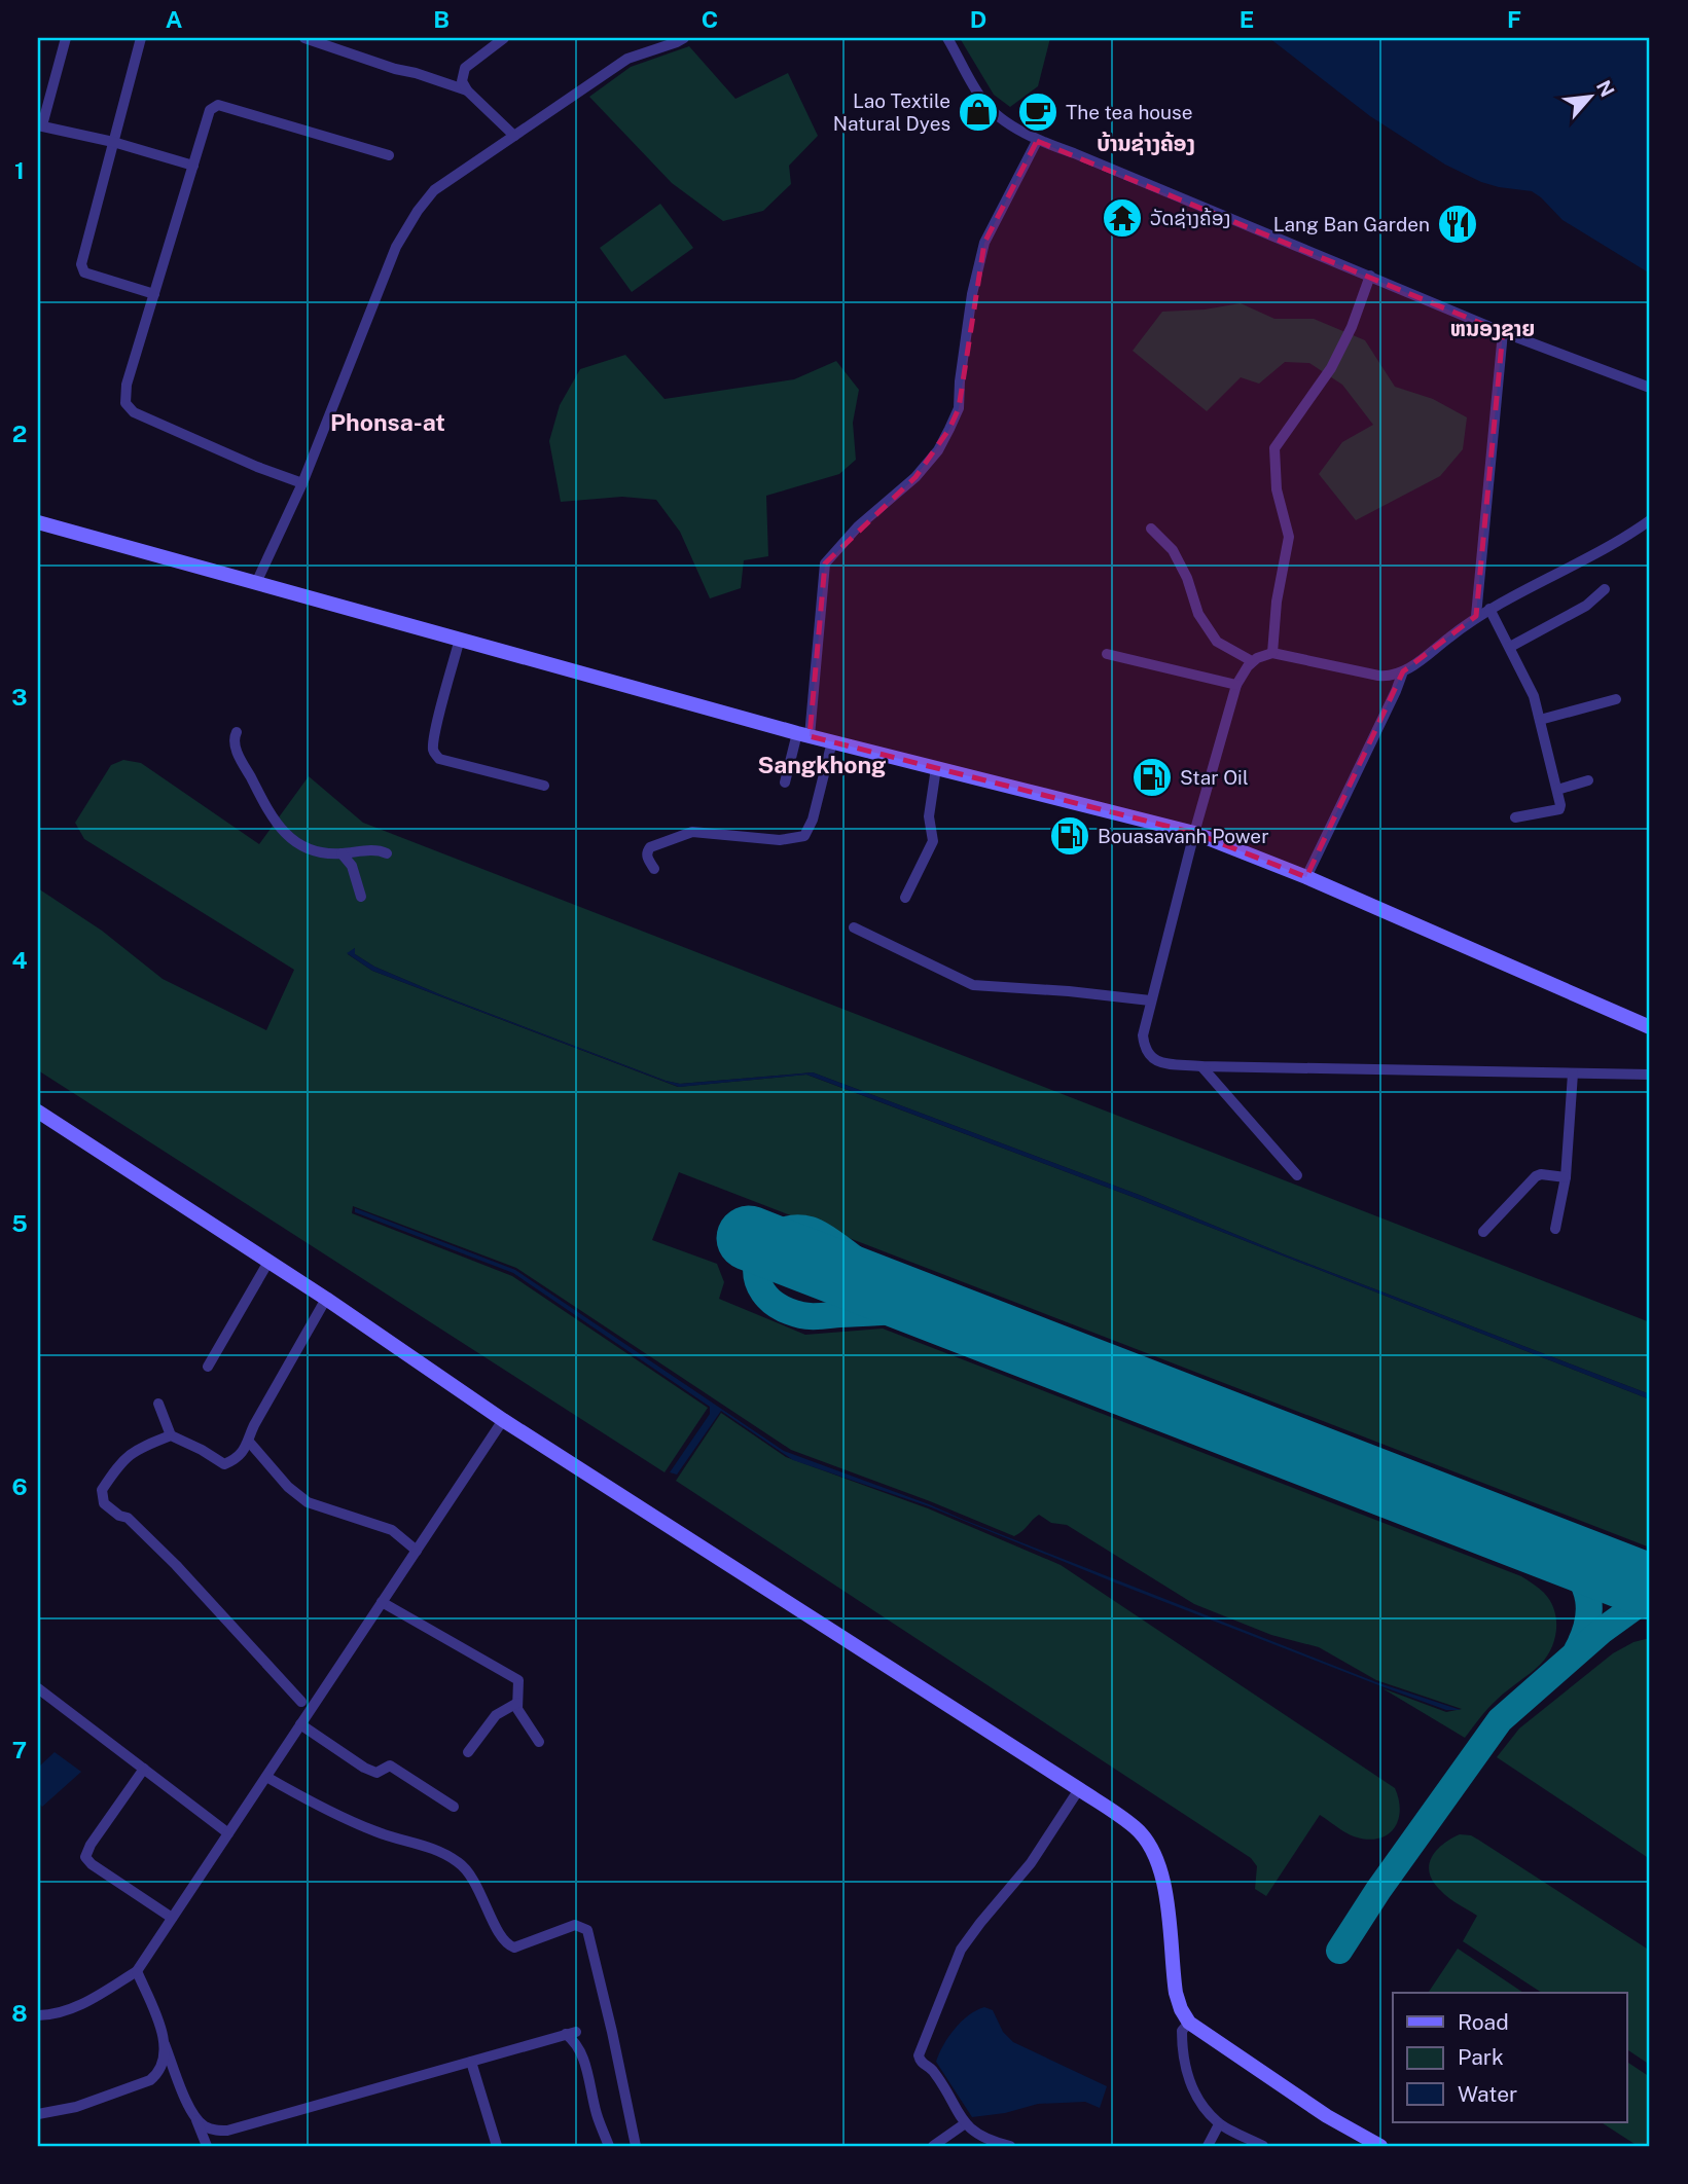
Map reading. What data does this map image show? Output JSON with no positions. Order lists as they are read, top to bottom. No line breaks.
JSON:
{"districts":["ບ້ານຊ່າງຄ້ອງ","ຫນອງຊາຍ","Phonsa-at","Sangkhong"],"places":{"shop":["Lao Textile Natural Dyes"],"cafe":["The tea house"],"temple":["ວັດຊ່າງຄ້ອງ"],"restaurant":["Lang Ban Garden"],"fuel station":["Star Oil","Bouasavanh Power"]},"legend":["Road","Park","Water"],"north":"top right","grid":{"columns":["A","B","C","D","E","F"],"rows":["1","2","3","4","5","6","7","8"]}}
